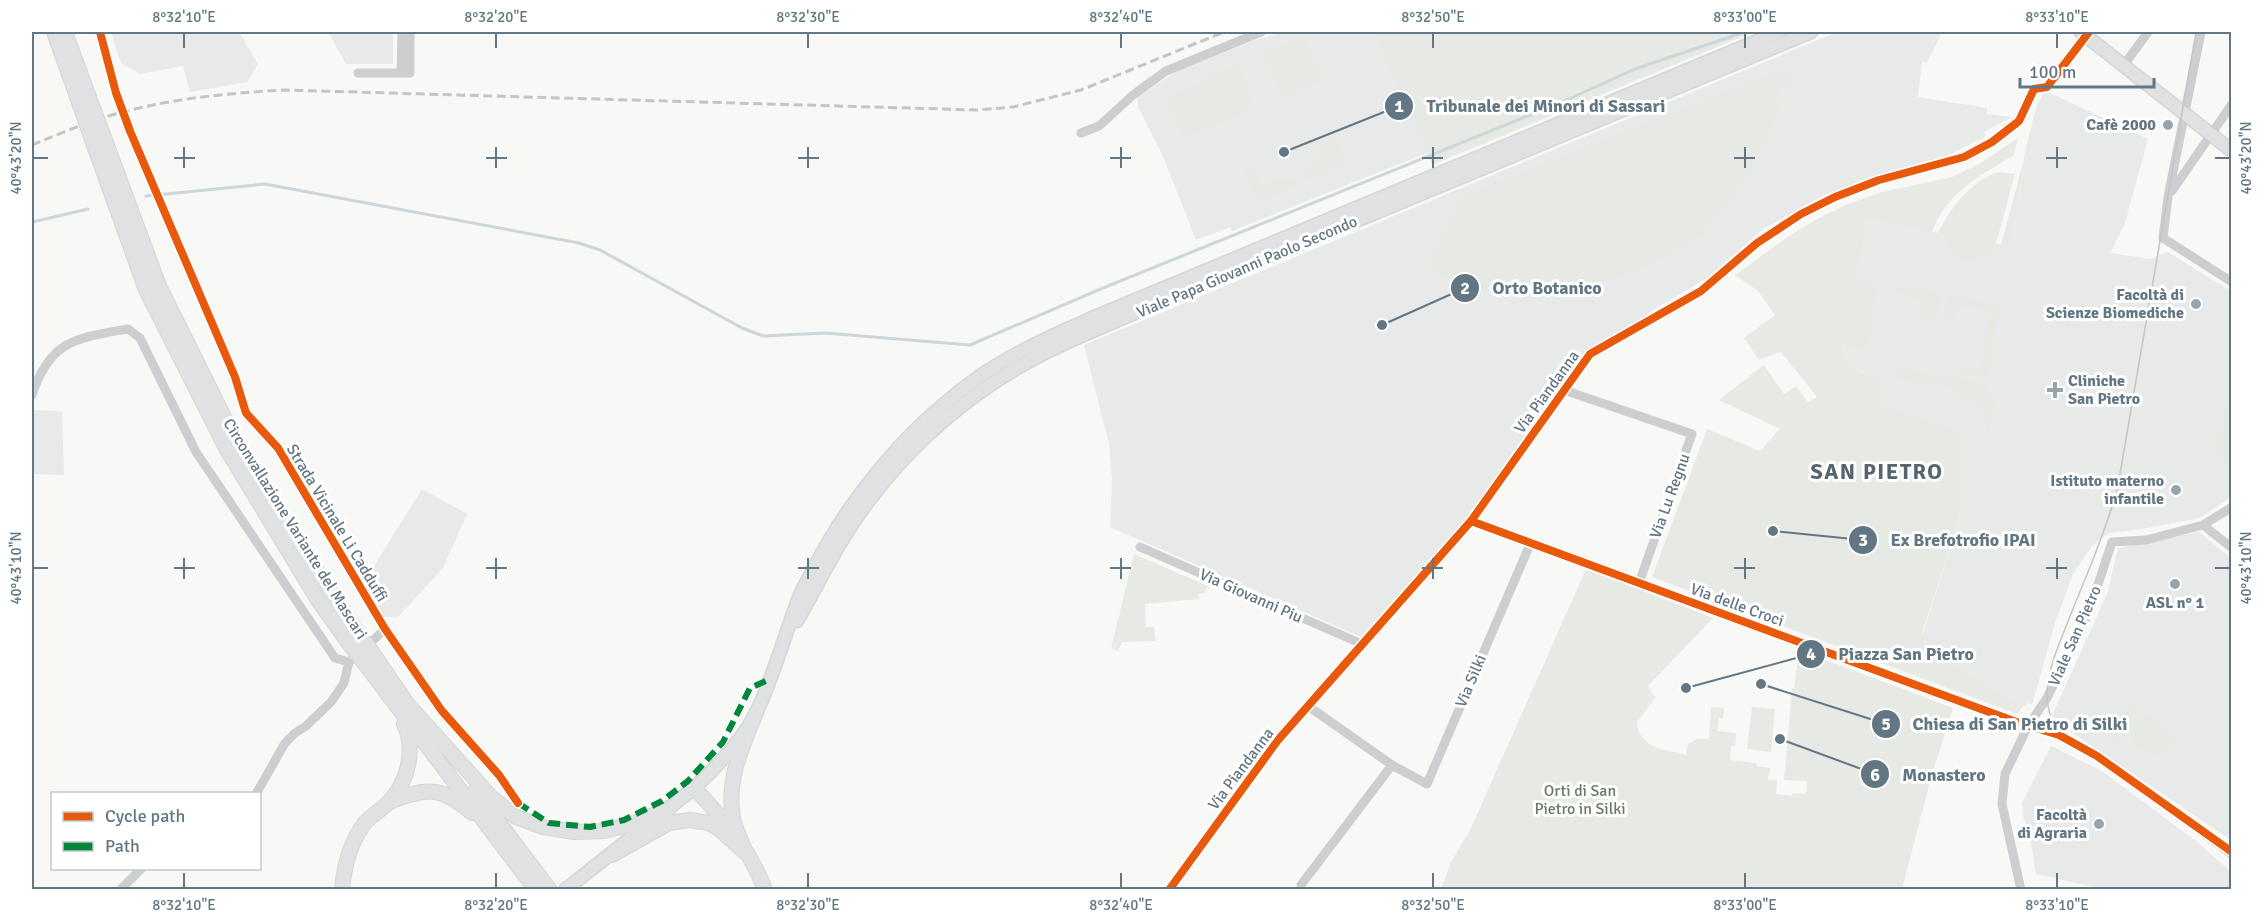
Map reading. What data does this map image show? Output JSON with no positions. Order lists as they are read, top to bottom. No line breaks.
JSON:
{"streets":{"highway":["Circonvallazione Variante del Mascari"],"main road":["Viale Papa Giovanni Paolo Secondo"],"street":["Via Piandanna","Via Lu Regnu","Strada Vicinale Li Cadduffi","Via Giovanni Piu","Via delle Croci","Viale San Pietro","Via Silki"]},"crossings":[["Via Piandanna","Via Lu Regnu"],["Via Piandanna","Via Giovanni Piu"],["Via Piandanna","Via delle Croci"],["Via Piandanna","Via Silki"],["Via Lu Regnu","Via delle Croci"],["Via delle Croci","Viale San Pietro"],["Via delle Croci","Via Silki"]],"districts":["SAN PIETRO"],"parks":["Orti di San Pietro in Silki"],"places":{"other":["Cafè 2000","Tribunale dei Minori di Sassari","Facoltà di Scienze Biomediche","Orto Botanico","Istituto materno infantile","Ex Brefotrofio IPAI","ASL n° 1","Chiesa di San Pietro di Silki","Piazza San Pietro","Monastero","Facoltà di Agraria"],"health":["Cliniche San Pietro"]},"legend":["Cycle path","Path"],"scale_bar":"100 m","coordinates":["8°32'10\"E","8°32'20\"E","8°32'30\"E","8°32'40\"E","8°32'50\"E","8°33'00\"E","8°33'10\"E","40°43'20\"N","40°43'10\"N"]}
